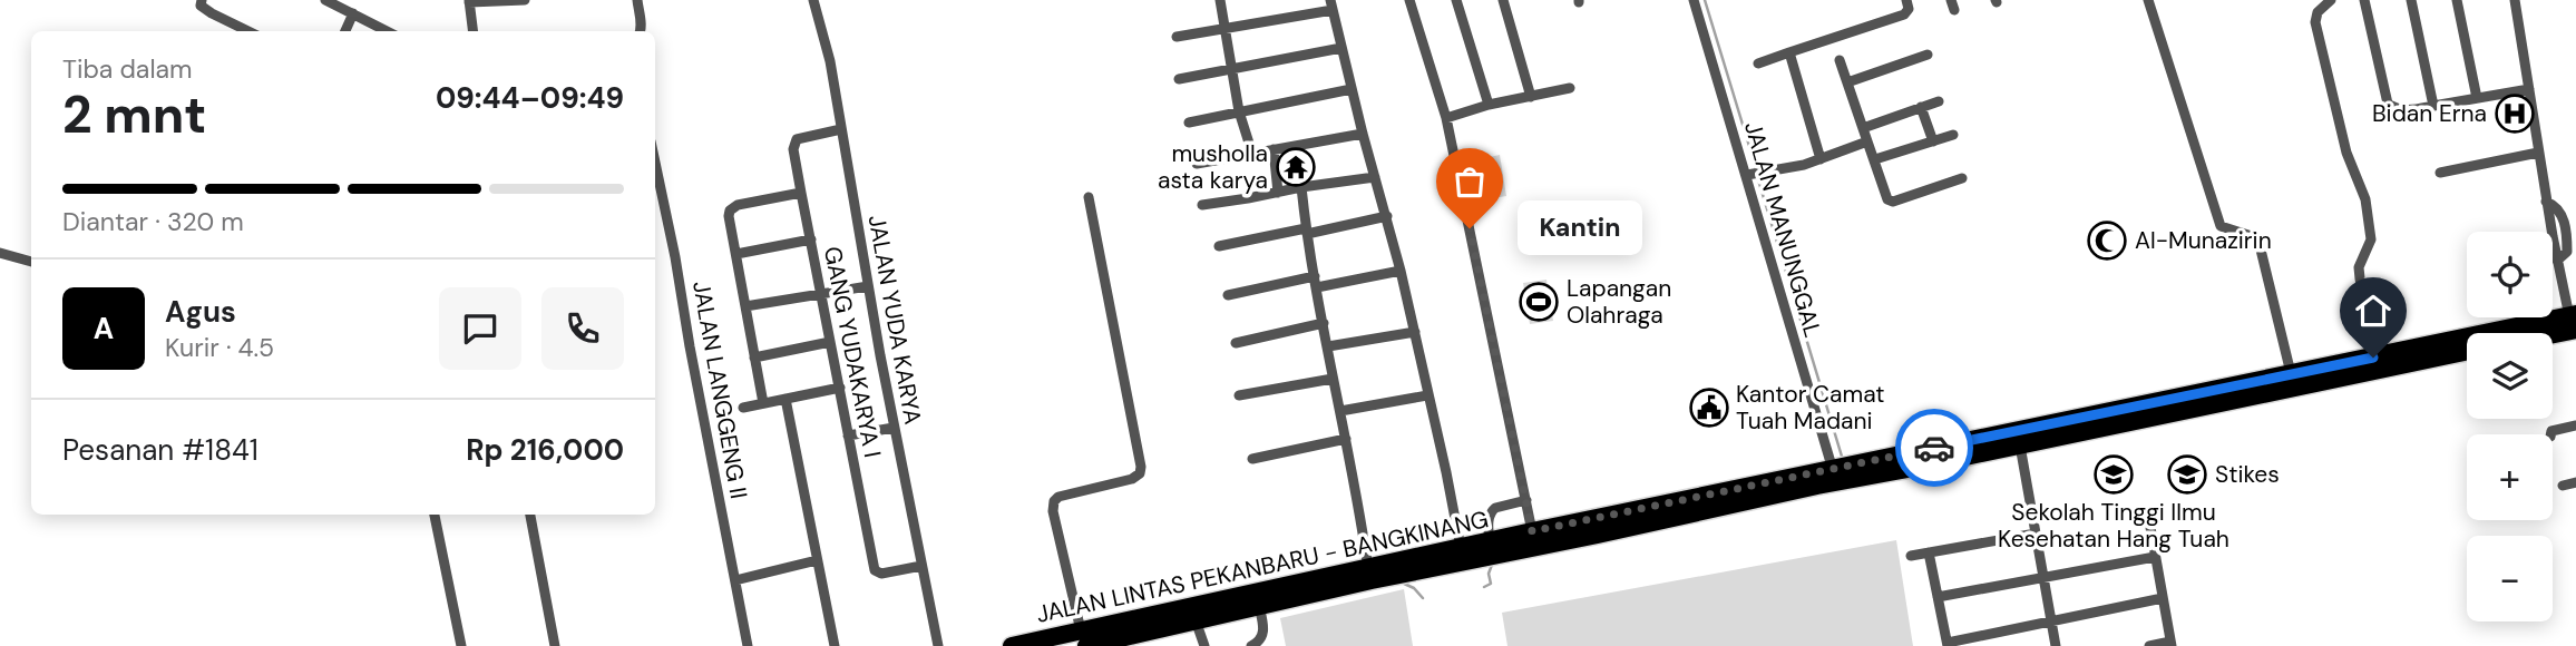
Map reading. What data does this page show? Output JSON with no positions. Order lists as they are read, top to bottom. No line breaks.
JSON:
{"streets":{"highway":["JALAN LINTAS PEKANBARU - BANGKINANG"],"street":["JALAN MANUNGGAL","JALAN YUDA KARYA","GANG YUDAKARYA I","JALAN LANGGENG II"]},"crossings":[["JALAN MANUNGGAL","JALAN LINTAS PEKANBARU - BANGKINANG"],["JALAN YUDA KARYA","GANG YUDAKARYA I"]],"places":{"hospital":["Bidan Erna"],"temple":["musholla asta karya"],"other":["Kantin"],"mosque":["Al-Munazirin"],"sports":["Lapangan Olahraga"],"public building":["Kantor Camat Tuah Madani"],"school or university":["Sekolah Tinggi Ilmu Kesehatan Hang Tuah","Stikes"]},"page":{"heading":["2 mnt","Tiba dalam","09:44–09:49"],"panel":["Agus","Kurir · 4.5","Pesanan #1841","Rp 216,000"],"bar":"Diantar · 320 m","bubble":"Kantin","map_buttons":["+","−"],"round":"A"}}
